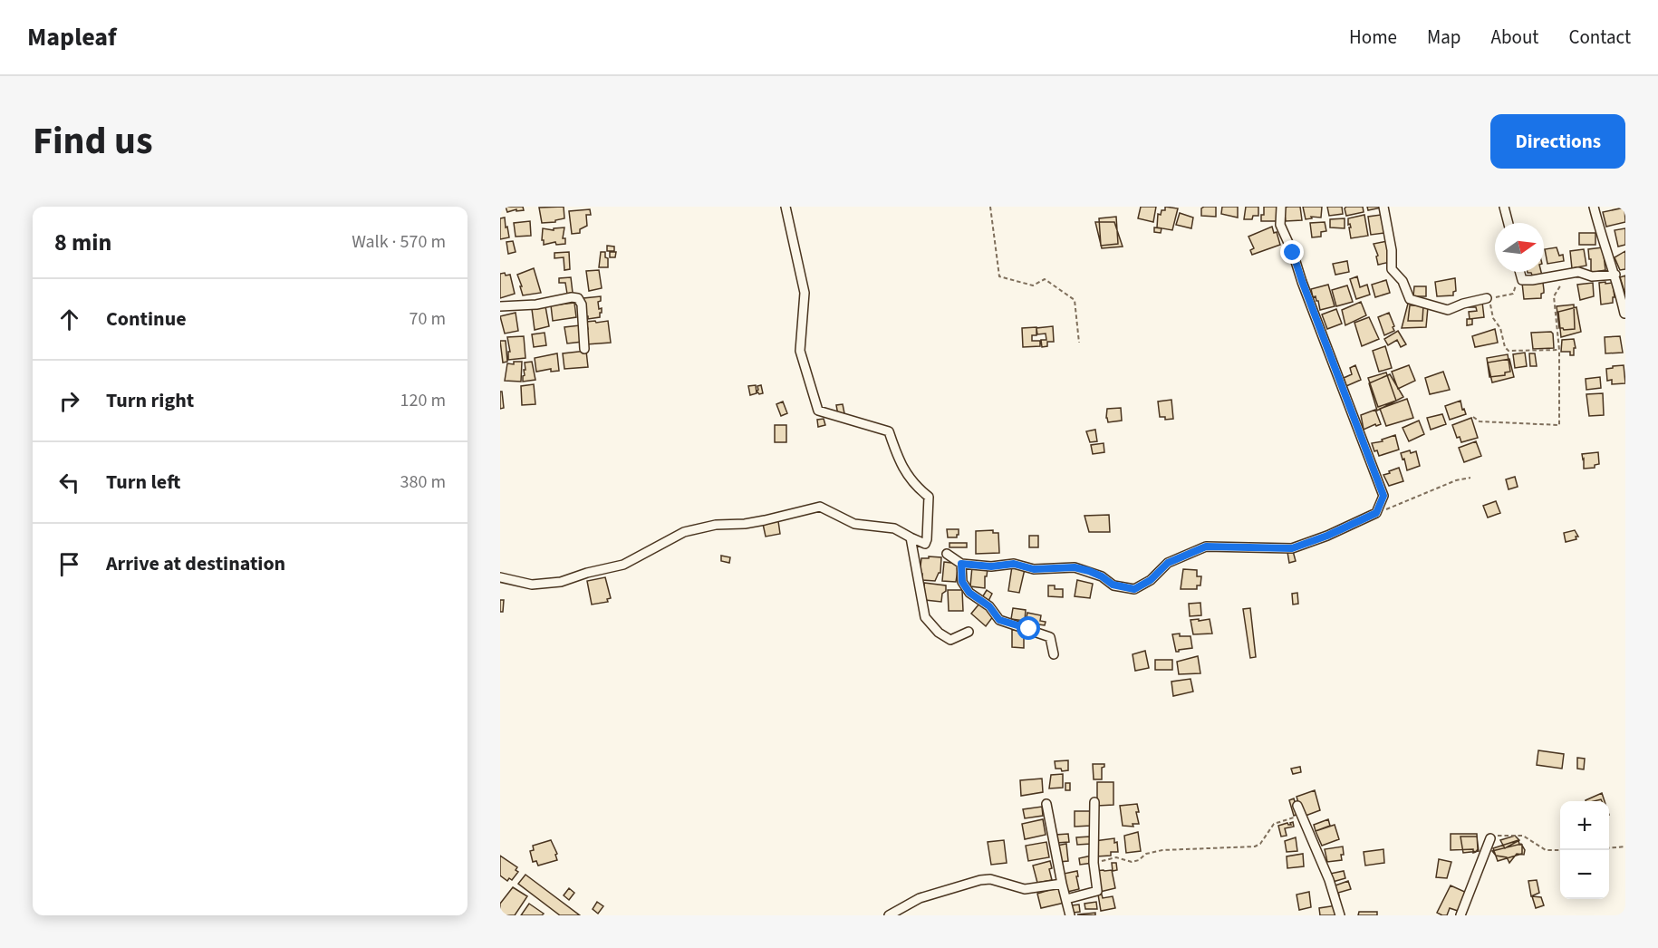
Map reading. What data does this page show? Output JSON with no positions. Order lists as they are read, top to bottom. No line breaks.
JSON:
{"north":"right","page":{"header":"Mapleaf","nav":["Home","Map","About","Contact"],"title":"Find us","buttons":"Directions","heading":["8 min","Walk · 570 m"],"list":[["Continue","70 m"],["Turn right","120 m"],["Turn left","380 m"],"Arrive at destination"],"map_buttons":["+","−"]}}
